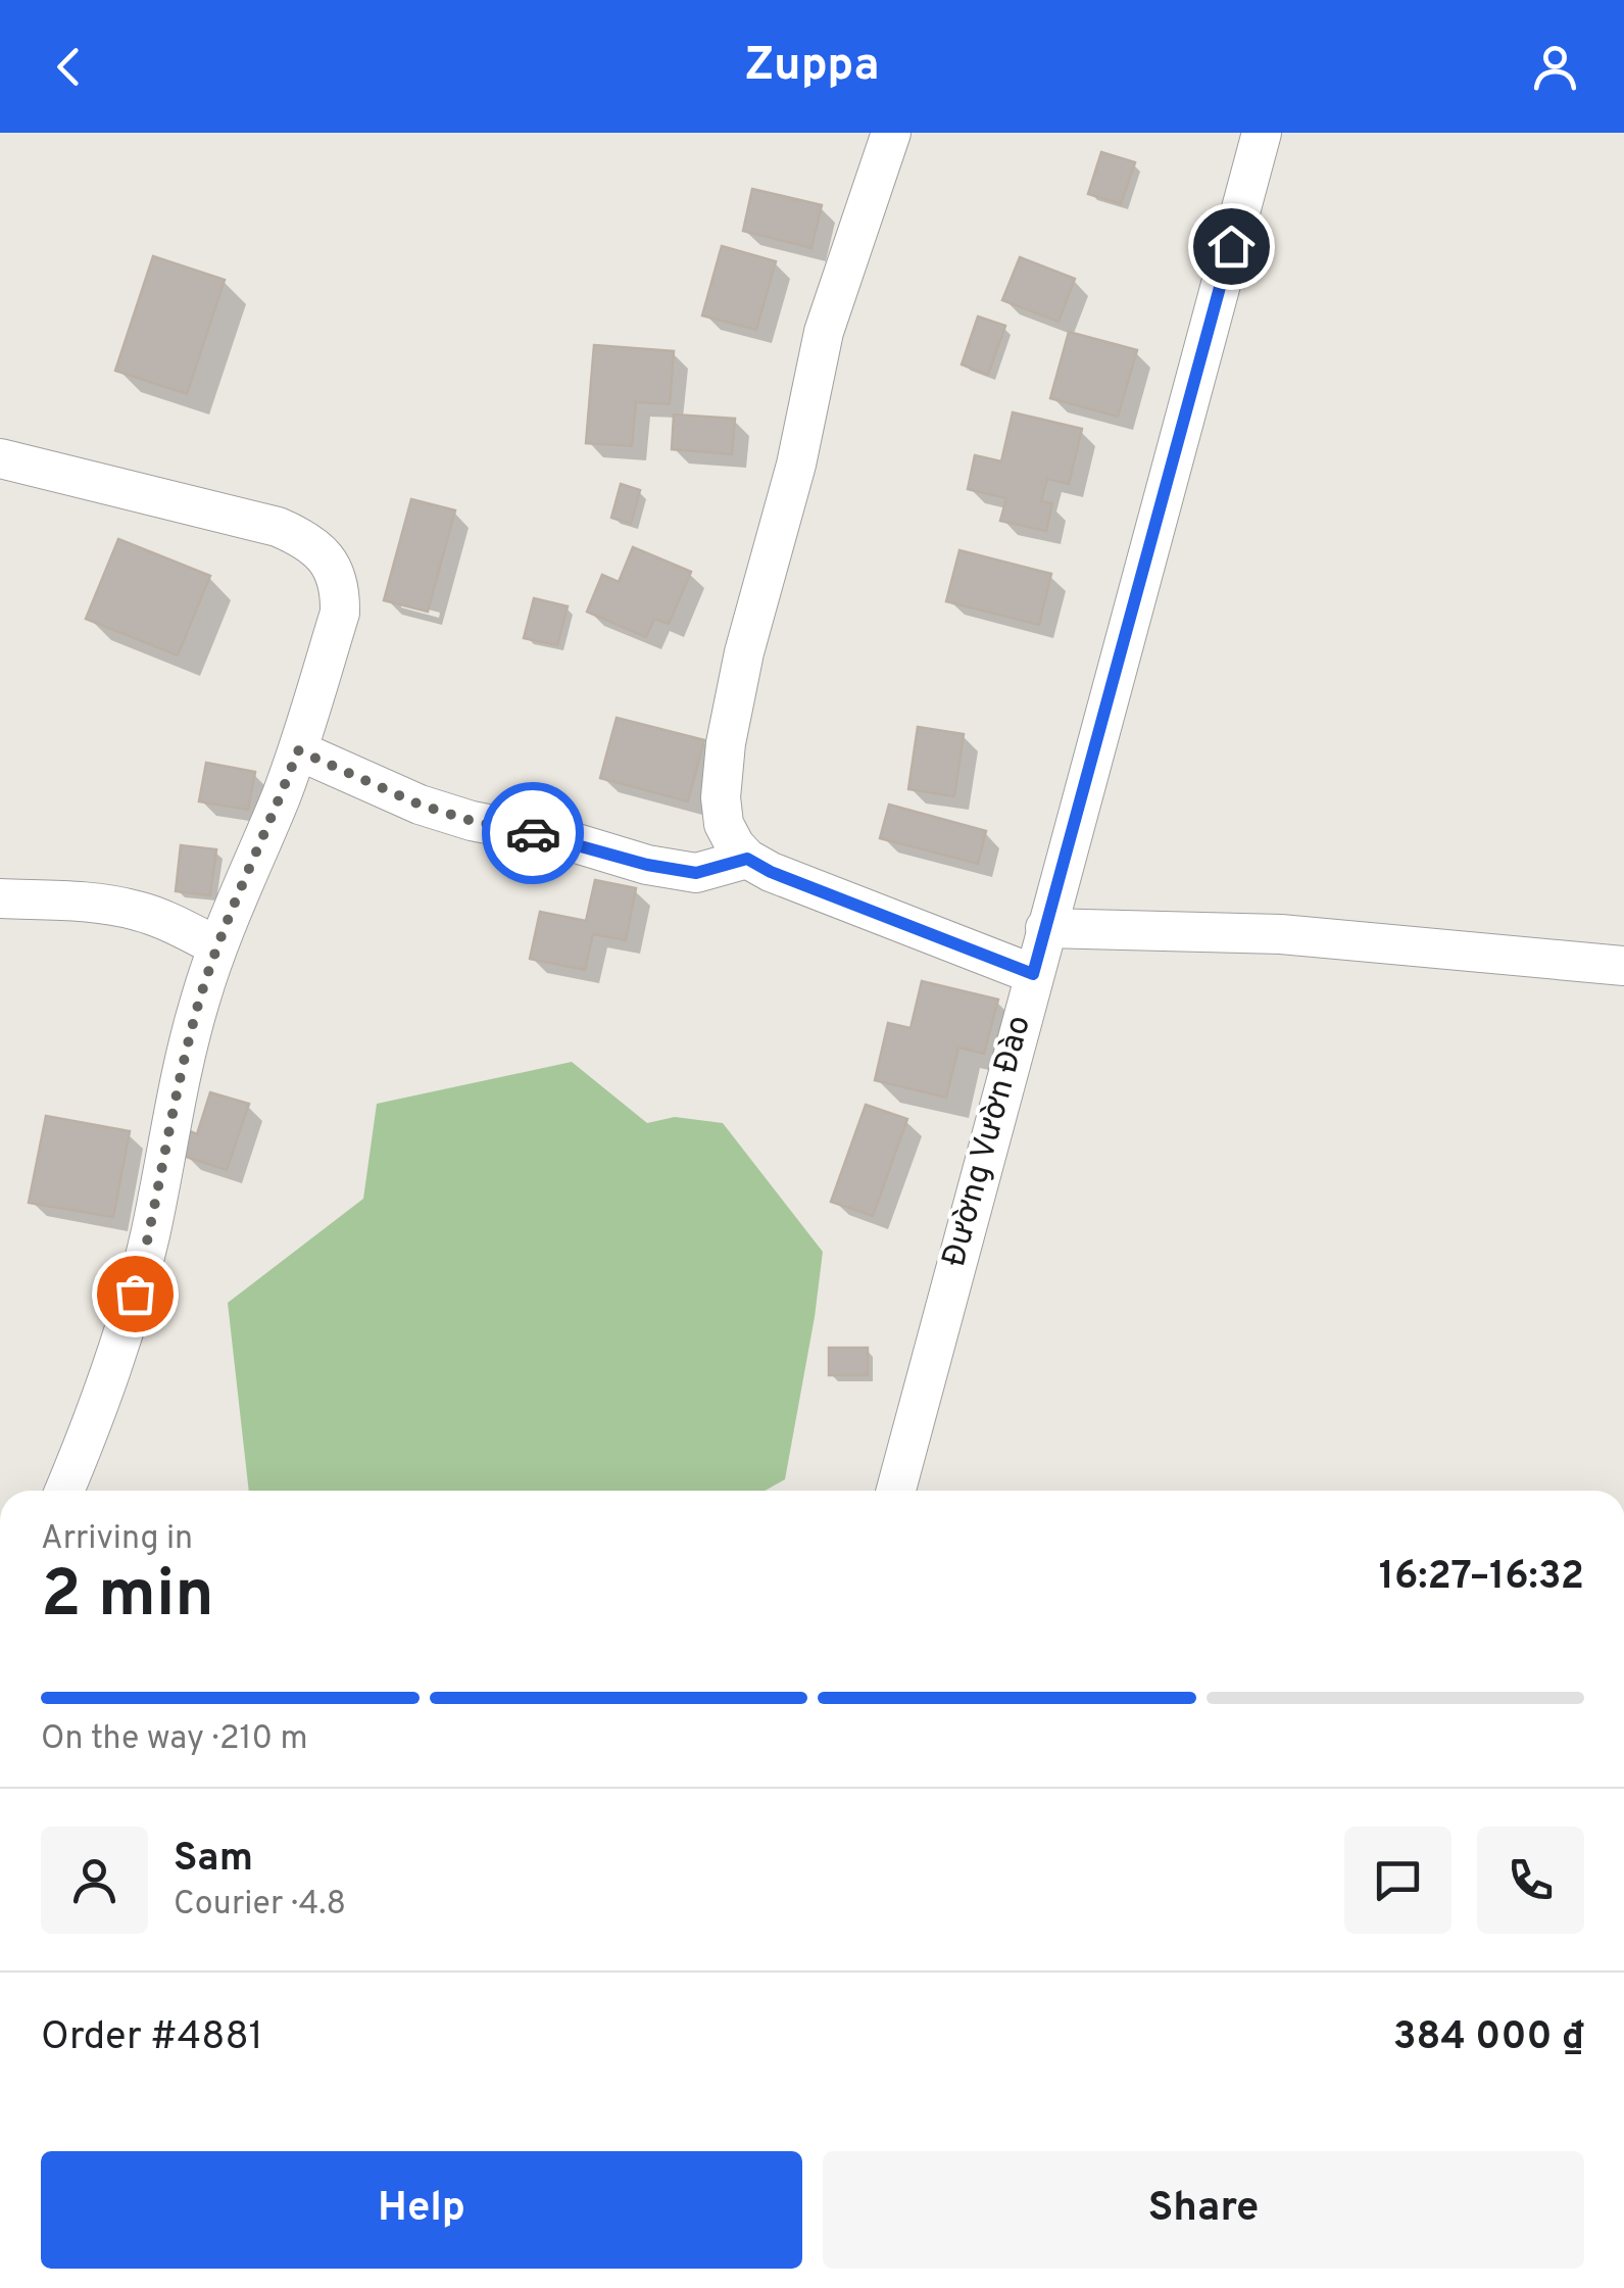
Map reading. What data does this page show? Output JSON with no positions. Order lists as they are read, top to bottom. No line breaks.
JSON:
{"streets":{"street":["Đường Vườn Đào"]},"page":{"header":"Zuppa","heading":["2 min","Arriving in","16:27–16:32"],"panel":["Sam","Courier · 4.8","Order #4881","384 000 ₫"],"bar":"On the way · 210 m","buttons":["Help","Share"]}}
